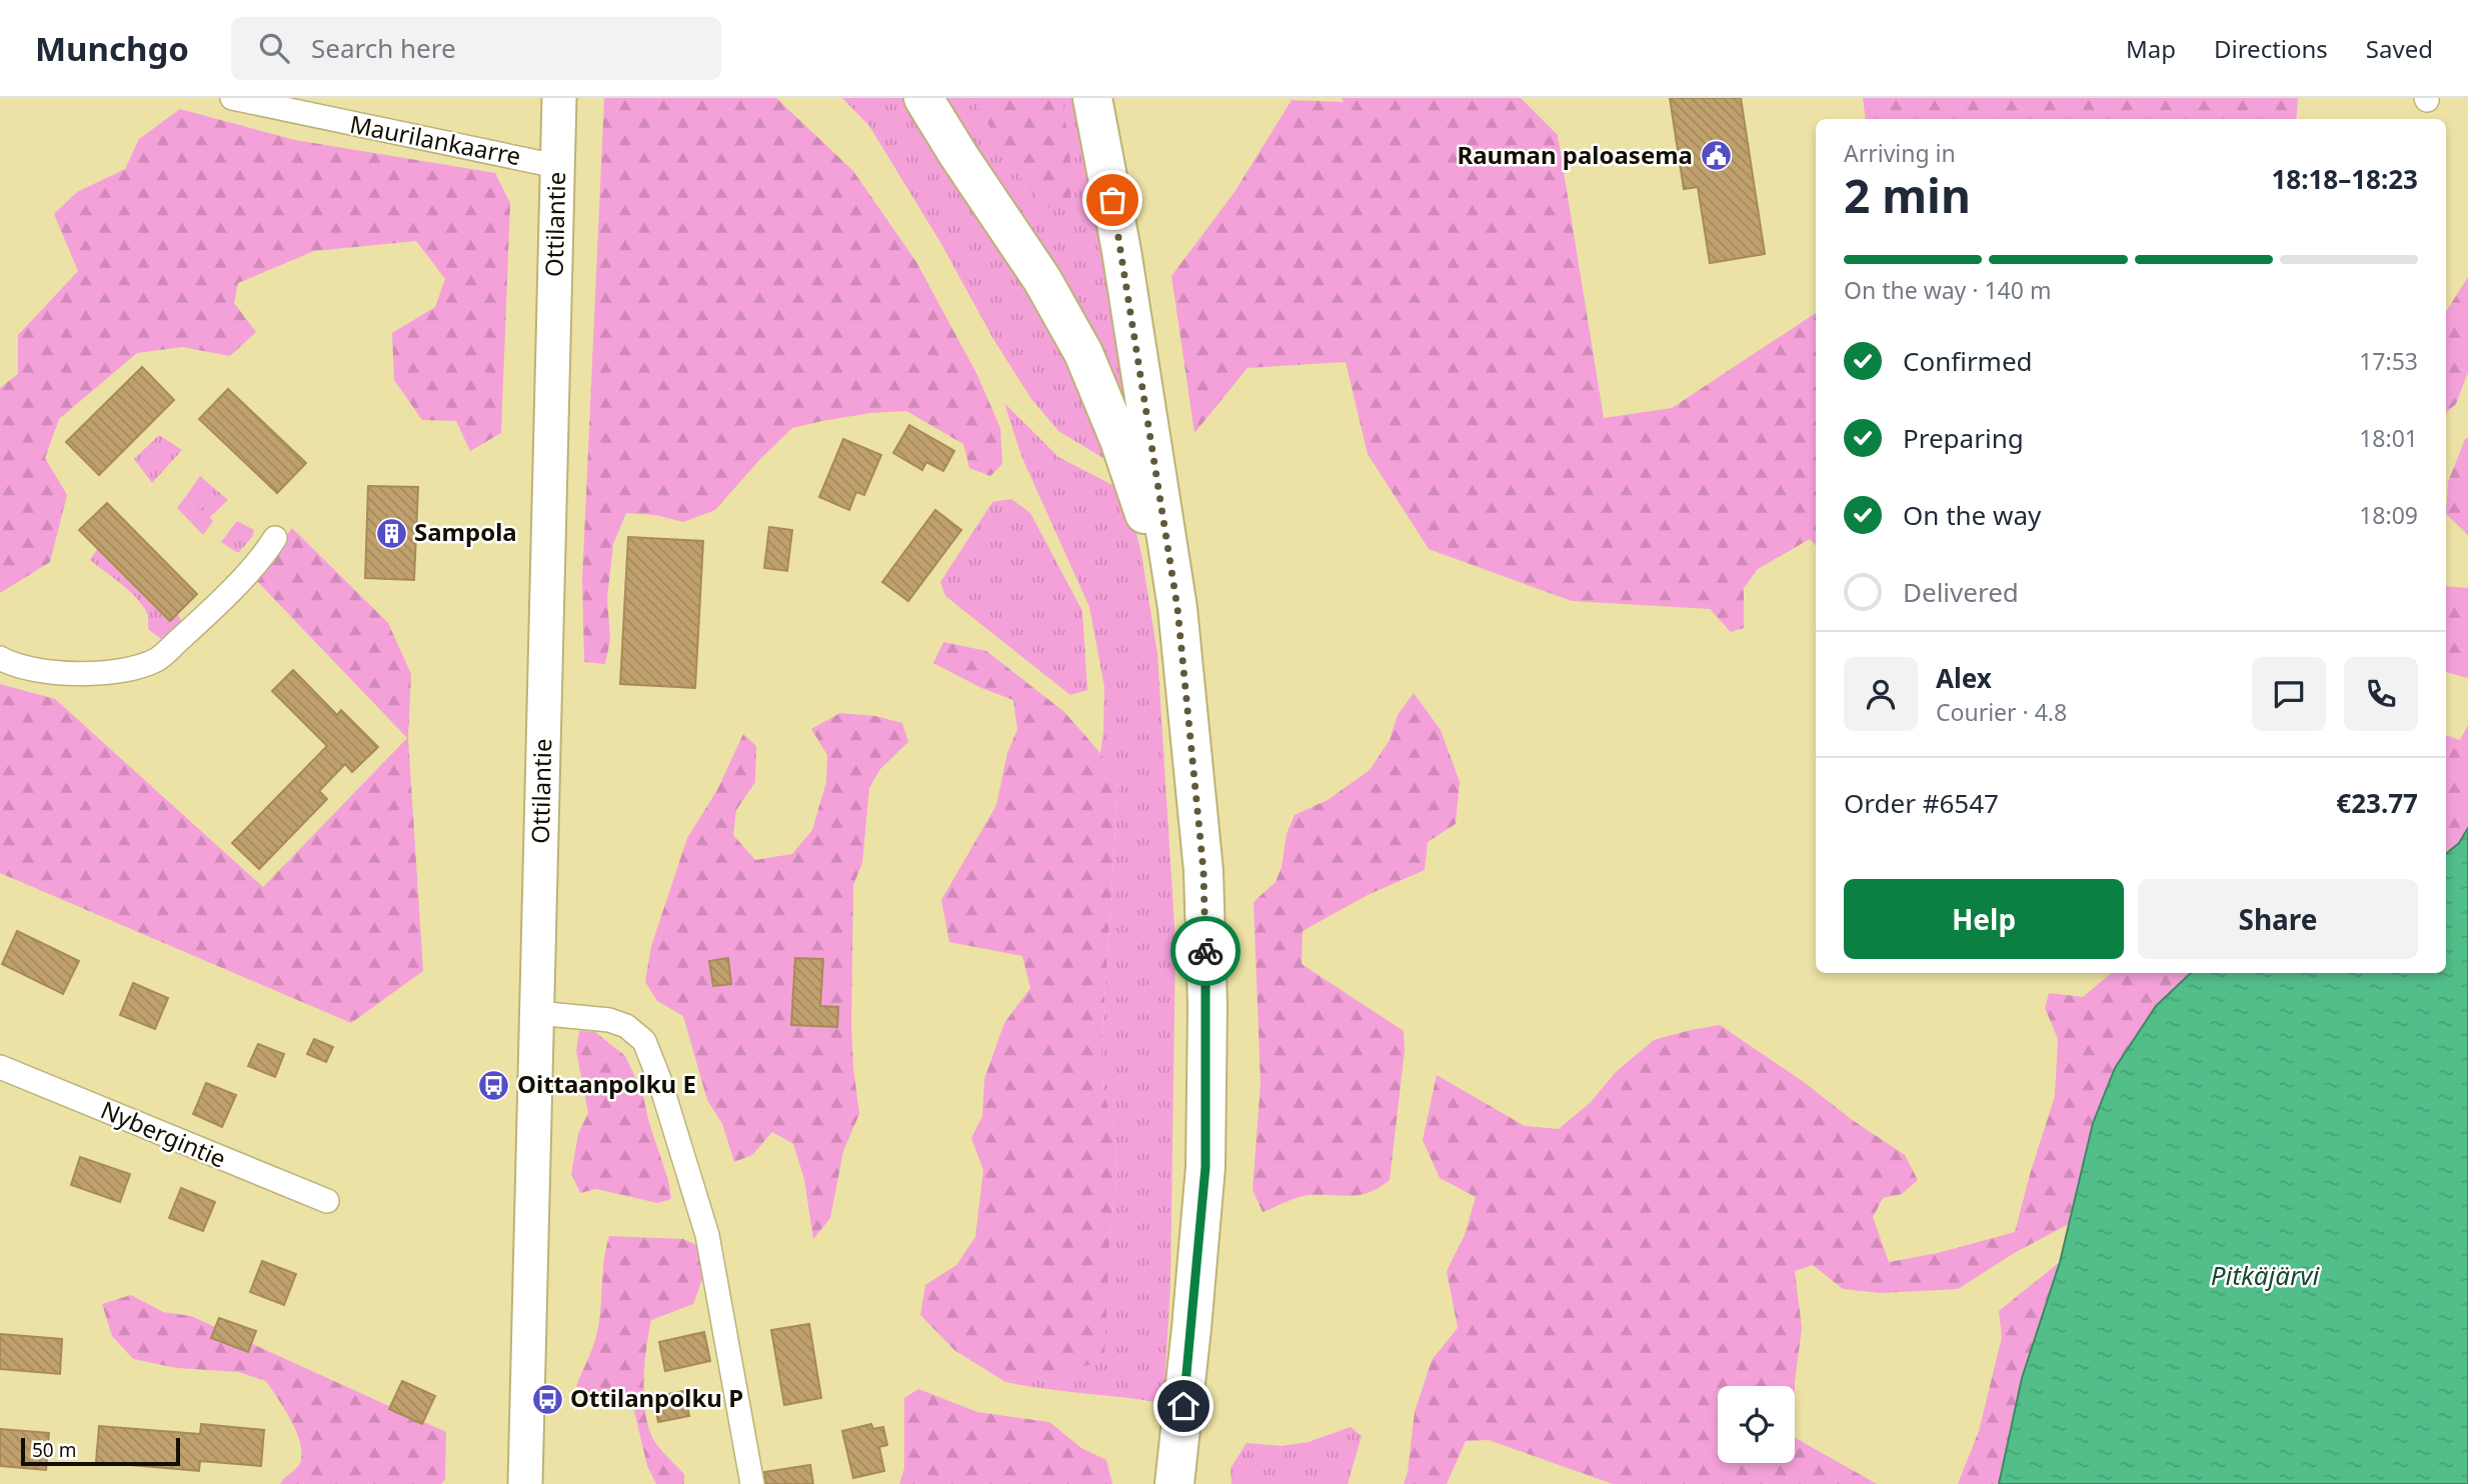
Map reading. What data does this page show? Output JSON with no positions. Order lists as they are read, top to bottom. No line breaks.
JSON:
{"streets":{"main road":["Ottilantie"],"street":["Maurilankaarre","Nybergintie"]},"crossings":[["Maurilankaarre","Ottilantie"]],"water":["Pitkäjärvi"],"places":{"public building":["Rauman paloasema"],"building":["Sampola"],"bus stop":["Oittaanpolku E","Ottilanpolku P"]},"scale_bar":"50 m","page":{"header":"Munchgo","search":"Search here","nav":["Map","Directions","Saved"],"heading":["2 min","Arriving in","18:18–18:23"],"panel":["Alex","Courier · 4.8","Order #6547","€23.77"],"bar":"On the way · 140 m","list":[["Confirmed","17:53"],["Preparing","18:01"],["On the way","18:09"],"Delivered"],"buttons":["Help","Share"],"scale":"50 m"}}
